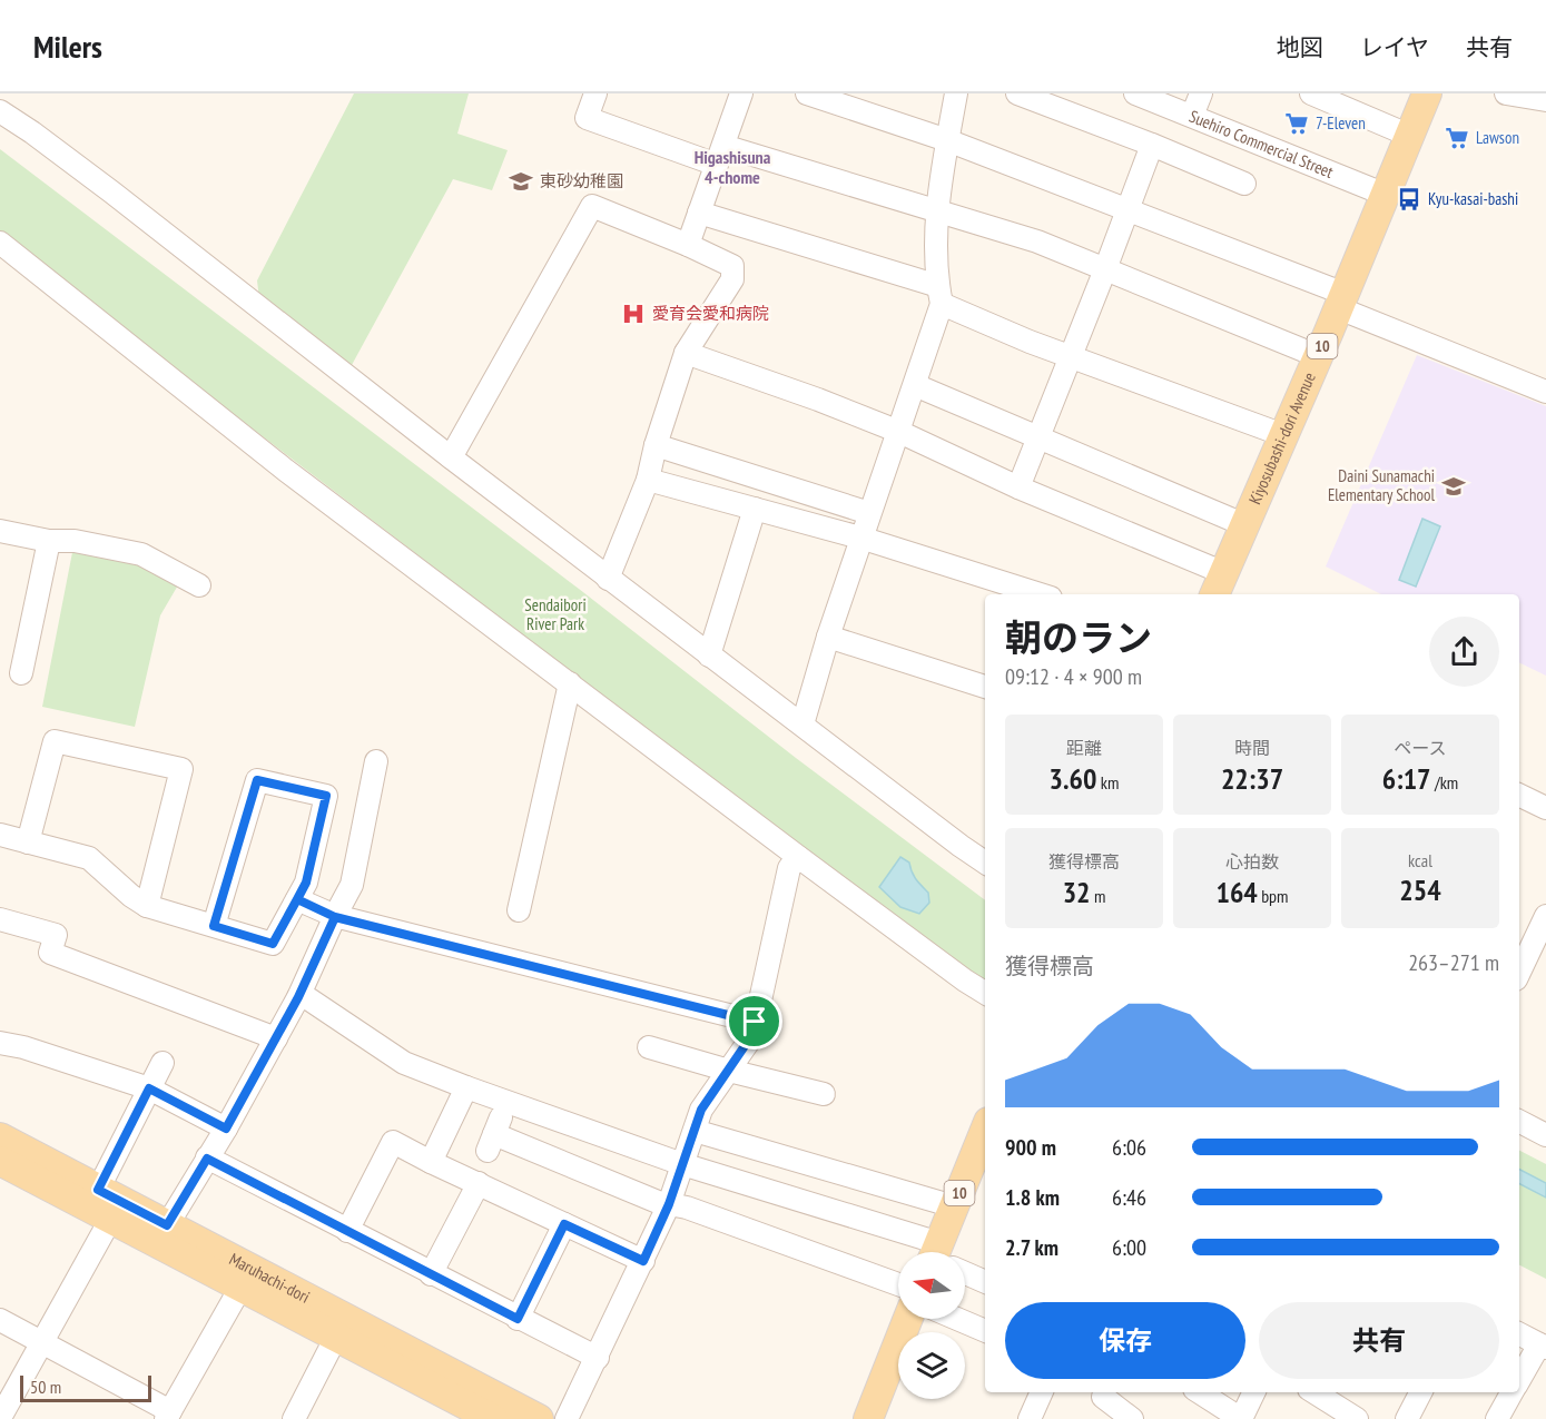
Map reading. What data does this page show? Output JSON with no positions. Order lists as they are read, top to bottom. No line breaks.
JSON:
{"streets":{"main road":["10","Kiyosubashi-dori Avenue","Maruhachi-dori"],"street":["Suehiro Commercial Street"]},"crossings":[["Suehiro Commercial Street","Kiyosubashi-dori Avenue"]],"districts":["Higashisuna 4-chome"],"parks":["Sendaibori River Park"],"places":{"supermarket":["7-Eleven","Lawson"],"school or university":["東砂幼稚園","Daini Sunamachi Elementary School"],"bus stop":["Kyu-kasai-bashi"],"hospital":["愛育会愛和病院"]},"scale_bar":"50 m","north":"left","page":{"header":"Milers","nav":["地図","レイヤ","共有"],"heading":["朝のラン","09:12 · 4 × 900 m"],"stats":[["距離","3.60 km"],["時間","22:37"],["ペース","6:17 /km"],["獲得標高","32 m"],["心拍数","164 bpm"],["kcal","254"]],"chart":["獲得標高","263–271 m"],"list":[{"name":"900 m","note":"6:06"},{"name":"1.8 km","note":"6:46"},{"name":"2.7 km","note":"6:00"}],"buttons":["保存","共有"],"scale":"50 m"}}
